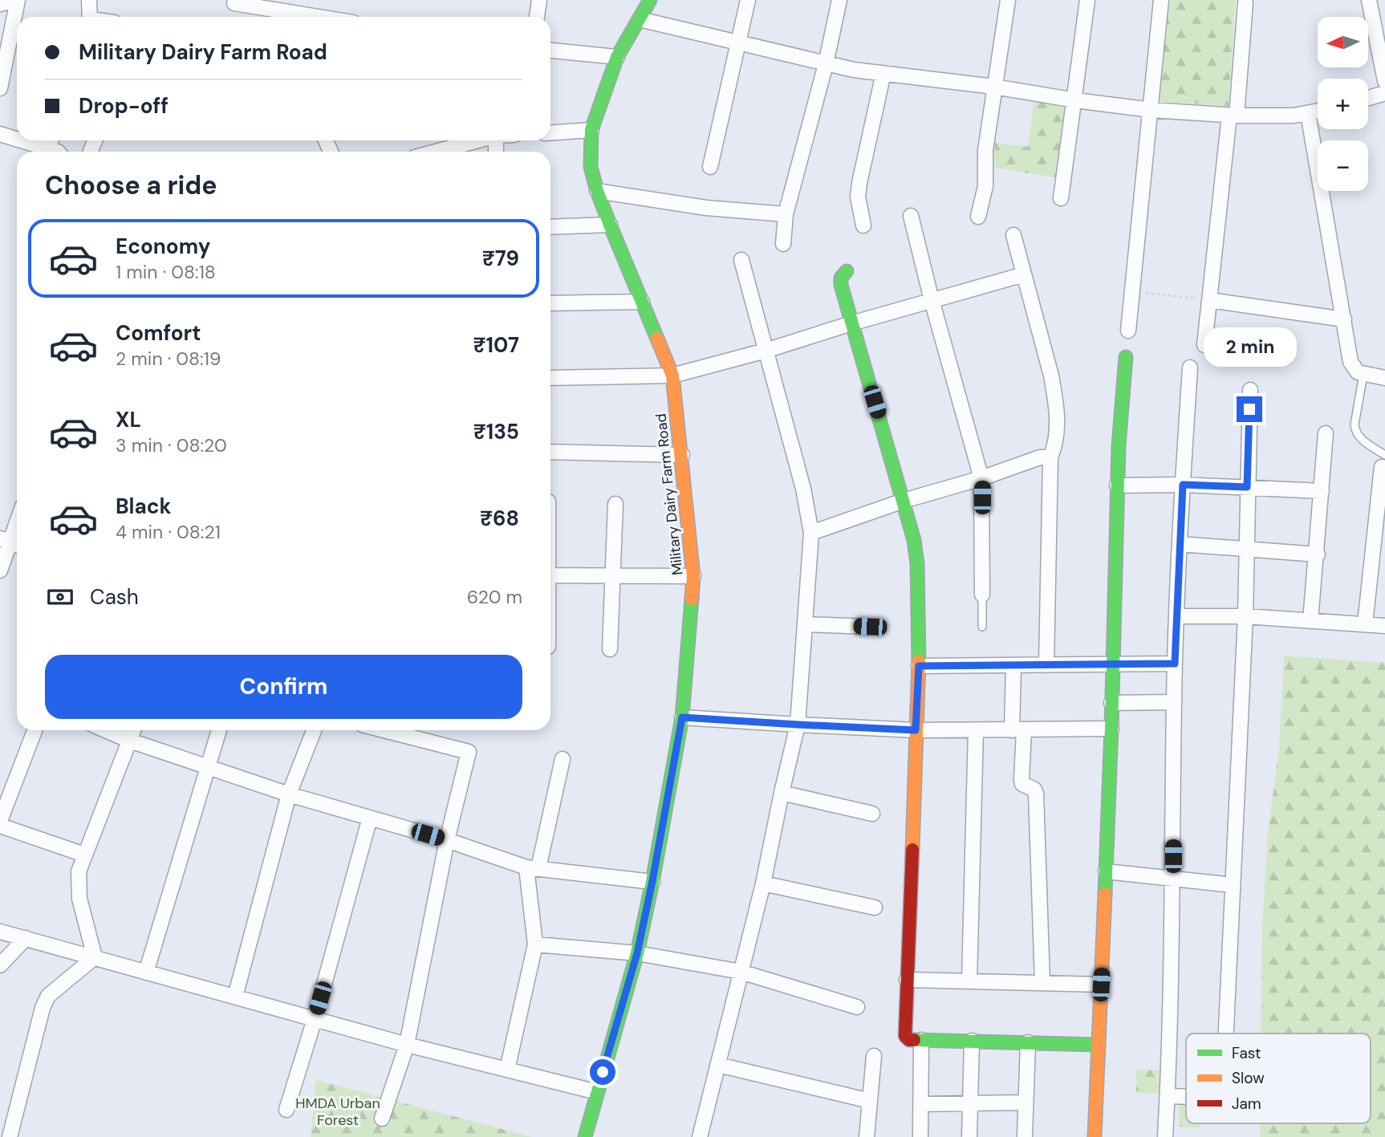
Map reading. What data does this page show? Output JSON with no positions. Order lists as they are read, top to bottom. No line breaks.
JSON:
{"streets":{"street":["Military Dairy Farm Road"]},"parks":["HMDA Urban Forest"],"legend":["Fast","Slow","Jam"],"north":"left","page":{"map_buttons":["+","−"],"banner":["Military Dairy Farm Road","Drop-off"],"heading":"Choose a ride","list":[{"name":"Economy","note":"1 min · 08:18","value":"₹79"},{"name":"Comfort","note":"2 min · 08:19","value":"₹107"},{"name":"XL","note":"3 min · 08:20","value":"₹135"},{"name":"Black","note":"4 min · 08:21","value":"₹68"}],"bubble":"2 min","pay":["Cash","620 m"],"buttons":"Confirm"}}
